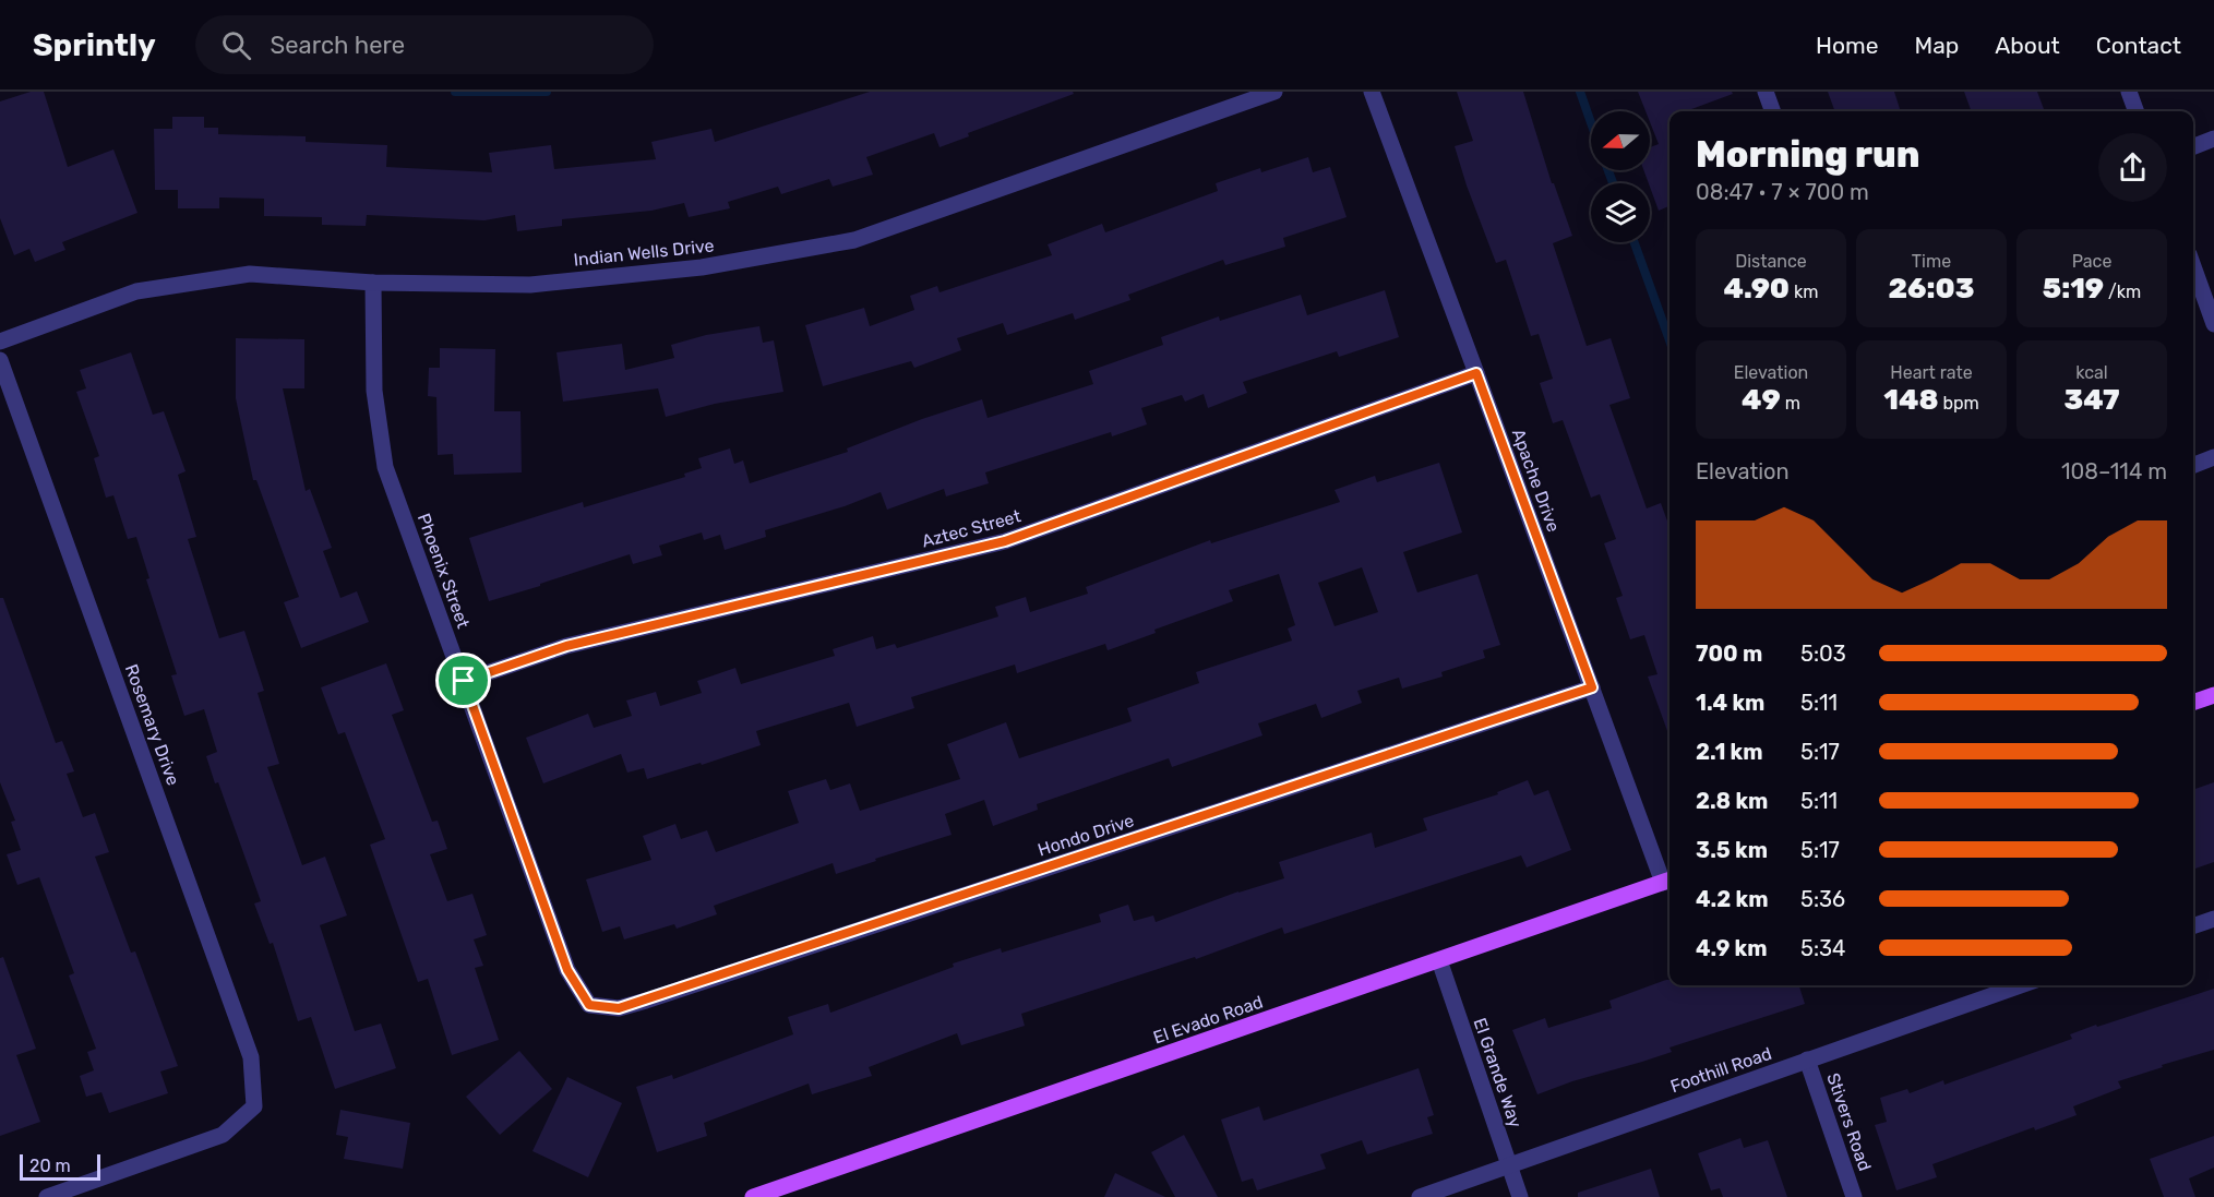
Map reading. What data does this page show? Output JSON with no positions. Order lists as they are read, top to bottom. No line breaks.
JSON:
{"streets":{"main road":["El Evado Road"],"street":["Indian Wells Drive","Apache Drive","Aztec Street","Phoenix Street","Rosemary Drive","Hondo Drive","Foothill Road","El Grande Way","Stivers Road"]},"crossings":[["Indian Wells Drive","Phoenix Street"],["Apache Drive","Aztec Street"],["Apache Drive","Hondo Drive"],["Apache Drive","El Evado Road"],["Aztec Street","Phoenix Street"],["Phoenix Street","Hondo Drive"],["El Evado Road","El Grande Way"],["Foothill Road","El Grande Way"],["Foothill Road","Stivers Road"]],"scale_bar":"20 m","north":"left","page":{"header":"Sprintly","search":"Search here","nav":["Home","Map","About","Contact"],"heading":["Morning run","08:47 · 7 × 700 m"],"stats":[["Distance","4.90 km"],["Time","26:03"],["Pace","5:19 /km"],["Elevation","49 m"],["Heart rate","148 bpm"],["kcal","347"]],"chart":["Elevation","108–114 m"],"list":[{"name":"700 m","note":"5:03"},{"name":"1.4 km","note":"5:11"},{"name":"2.1 km","note":"5:17"},{"name":"2.8 km","note":"5:11"},{"name":"3.5 km","note":"5:17"},{"name":"4.2 km","note":"5:36"},{"name":"4.9 km","note":"5:34"}],"scale":"20 m"}}
